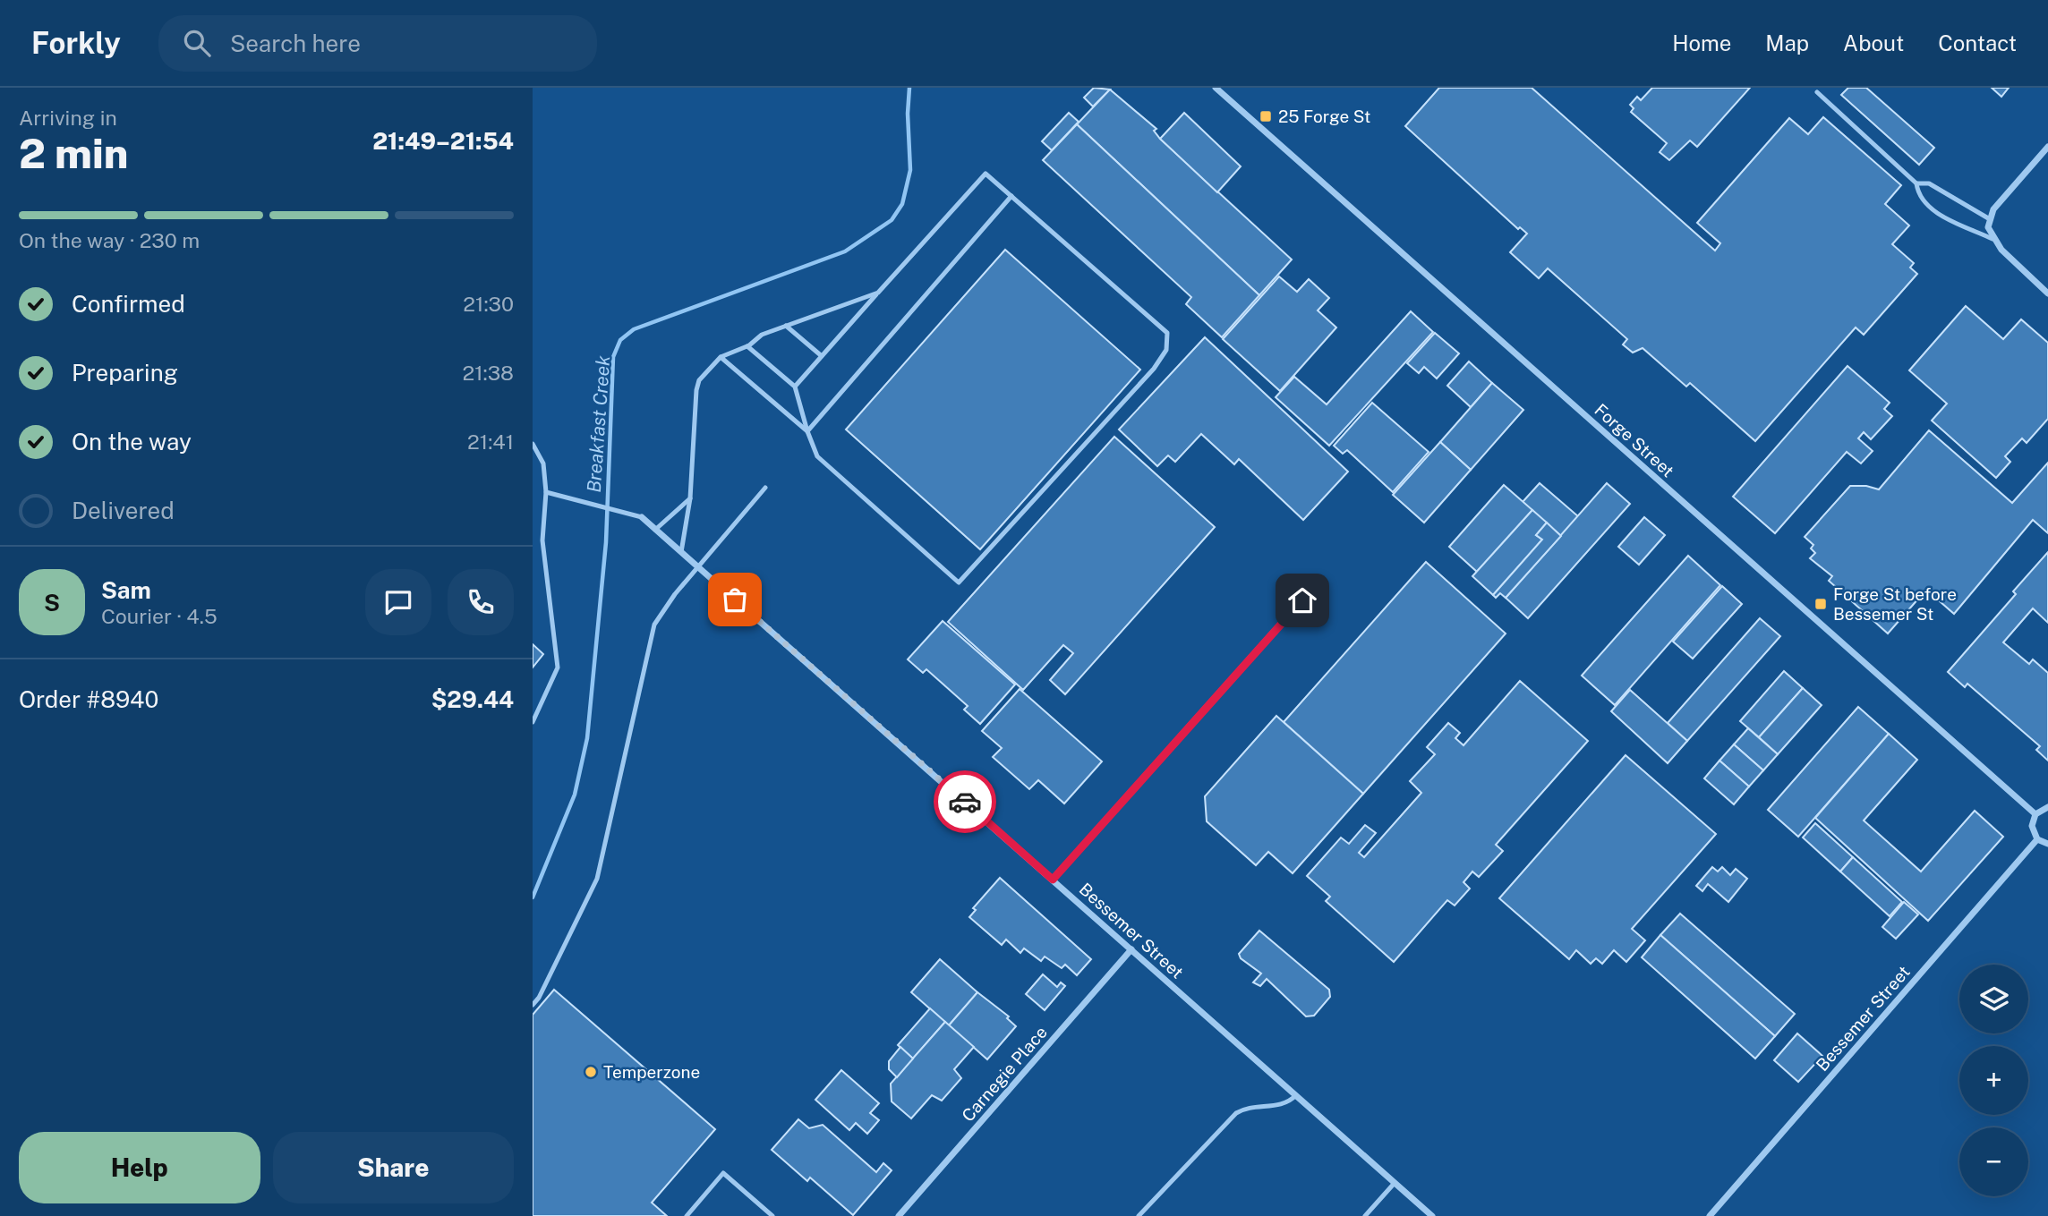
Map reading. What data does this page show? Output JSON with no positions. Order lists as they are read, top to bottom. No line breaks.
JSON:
{"streets":{"street":["Forge Street","Bessemer Street","Carnegie Place"]},"crossings":[["Bessemer Street","Carnegie Place"]],"water":["Breakfast Creek"],"places":{"transit":["25 Forge St","Forge St before Bessemer St"],"other":["Temperzone"]},"page":{"header":"Forkly","search":"Search here","nav":["Home","Map","About","Contact"],"heading":["2 min","Arriving in","21:49–21:54"],"panel":["Sam","Courier · 4.5","Order #8940","$29.44"],"bar":"On the way · 230 m","list":[["Confirmed","21:30"],["Preparing","21:38"],["On the way","21:41"],"Delivered"],"round":"S","map_buttons":["+","−"],"buttons":["Help","Share"]}}
